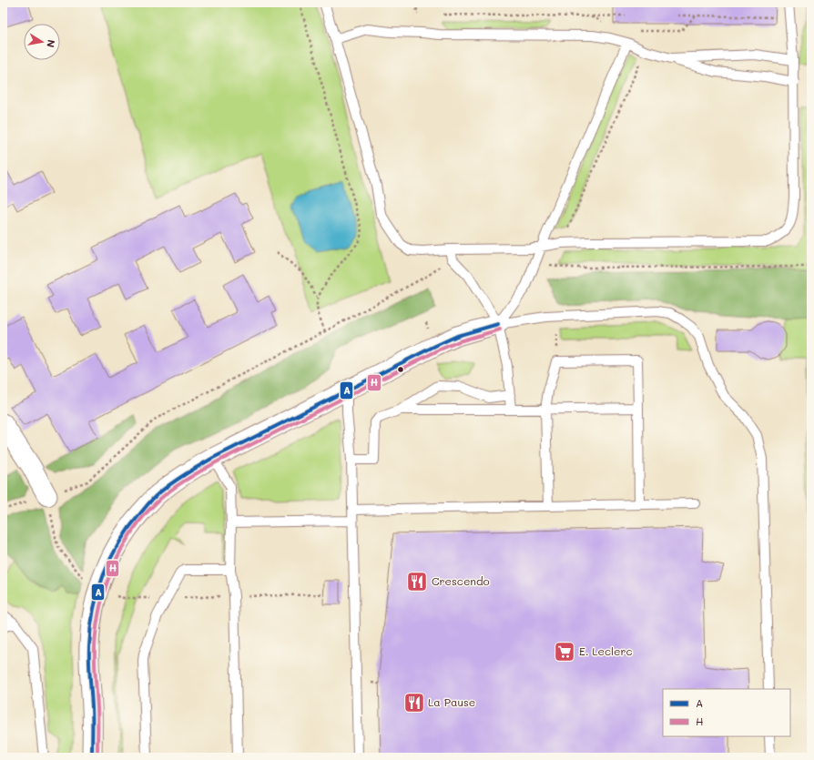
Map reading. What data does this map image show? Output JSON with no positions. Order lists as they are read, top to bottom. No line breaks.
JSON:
{"places":{"restaurant":["Crescendo","La Pause"],"supermarket":["E. Leclerc"]},"lines":["transit line A","transit line H"],"legend":["A","H"],"north":"right"}
